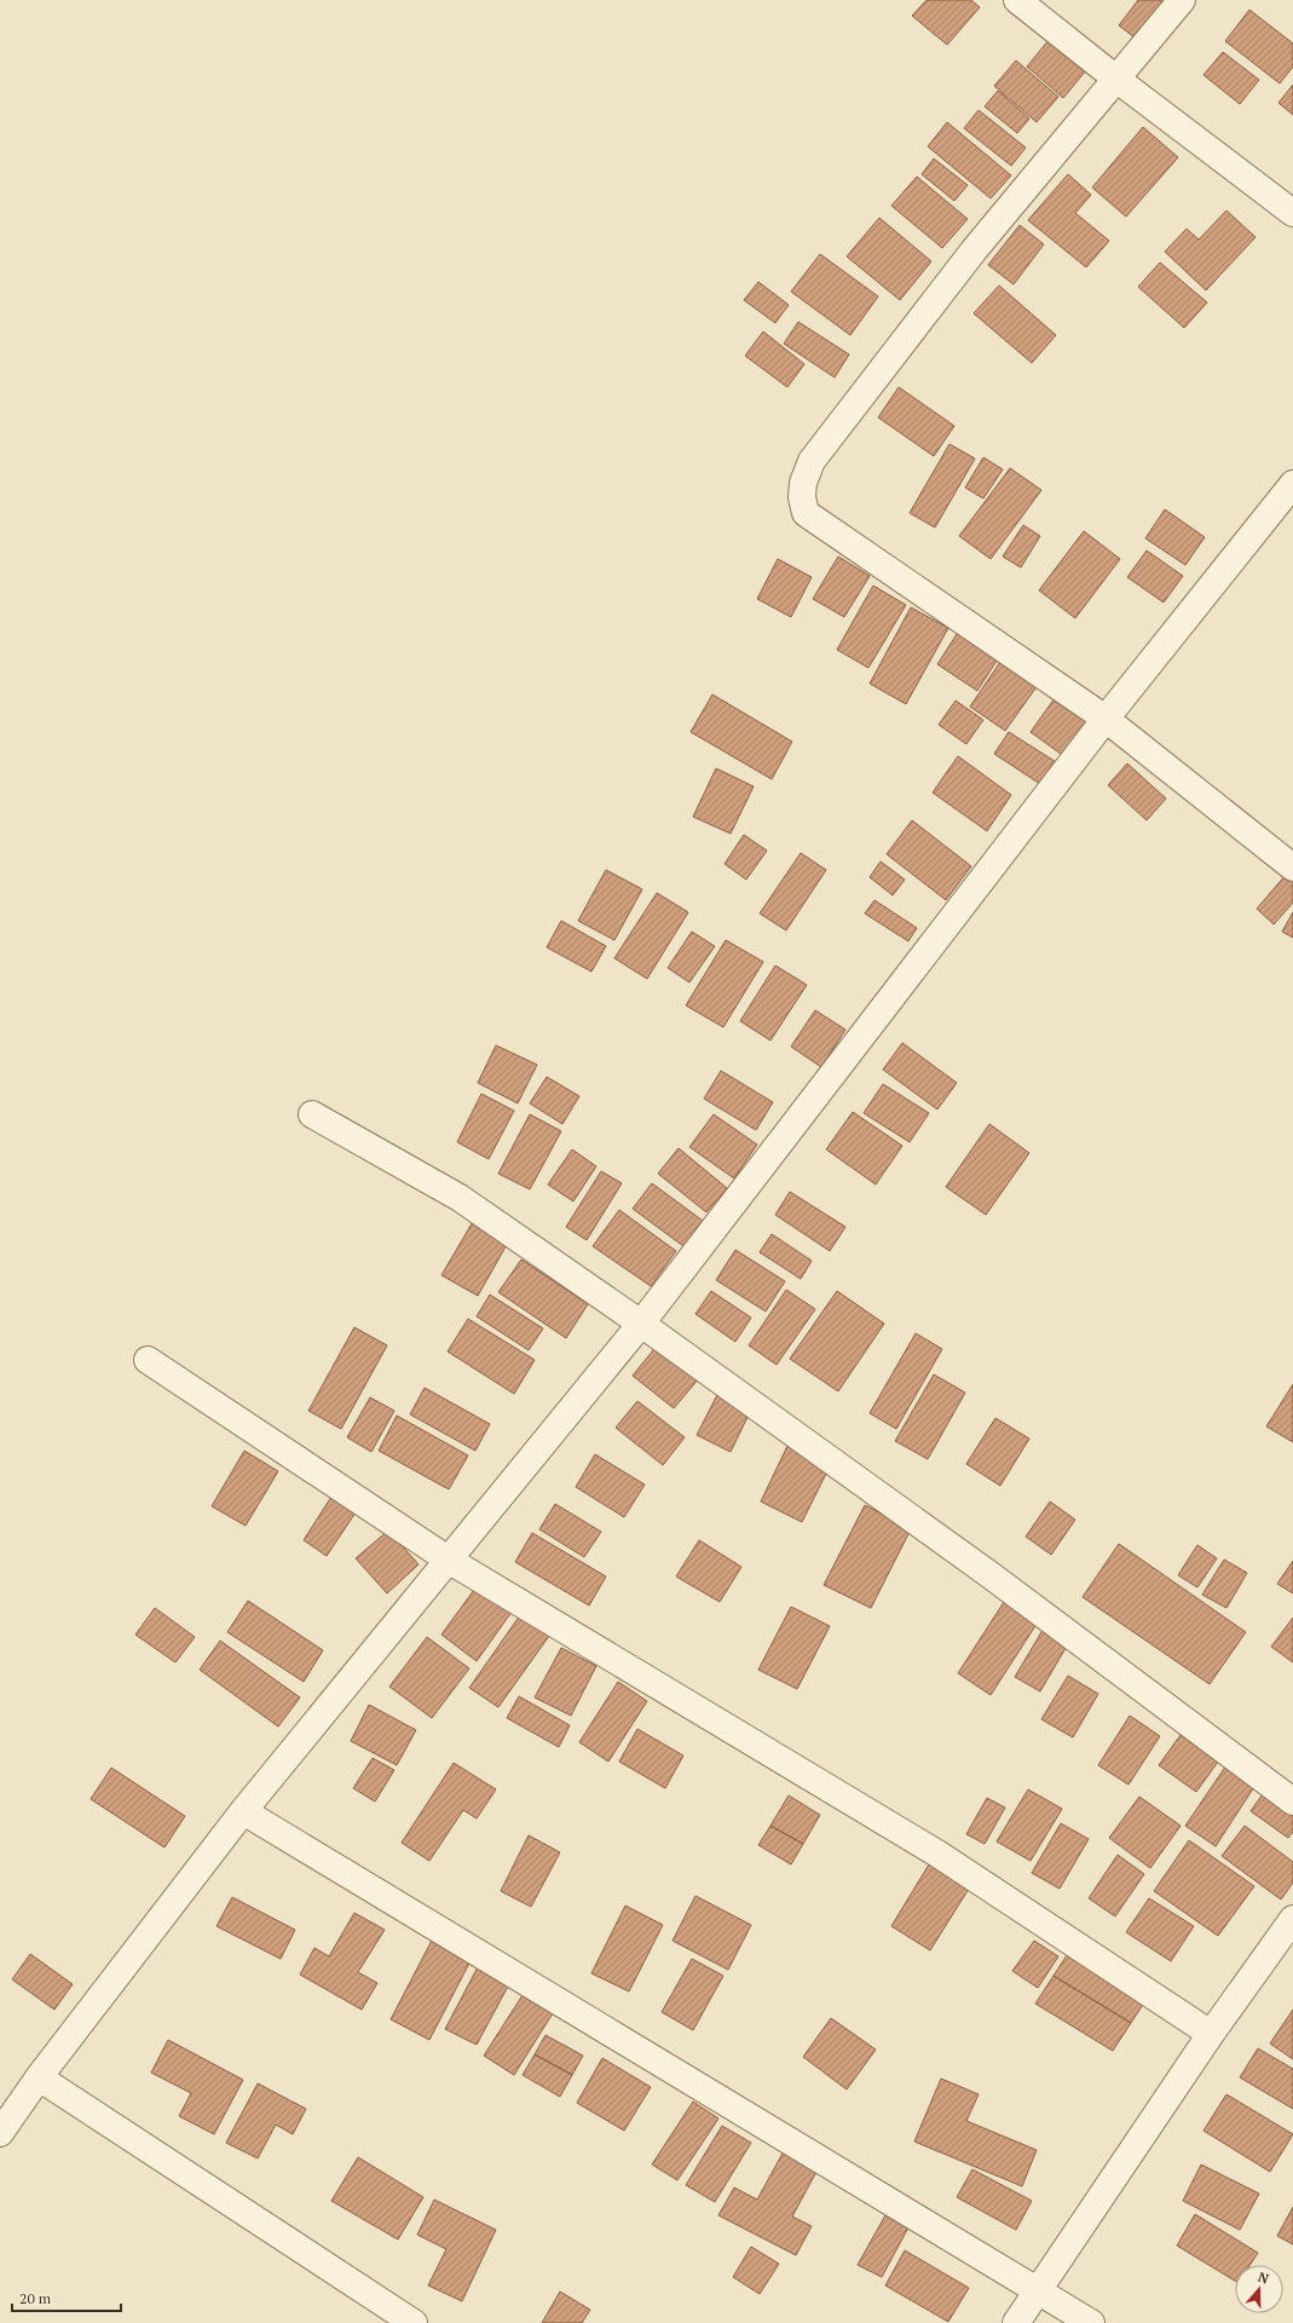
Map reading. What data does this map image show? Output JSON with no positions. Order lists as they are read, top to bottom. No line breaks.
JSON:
{"scale_bar":"20 m","north":"top"}
